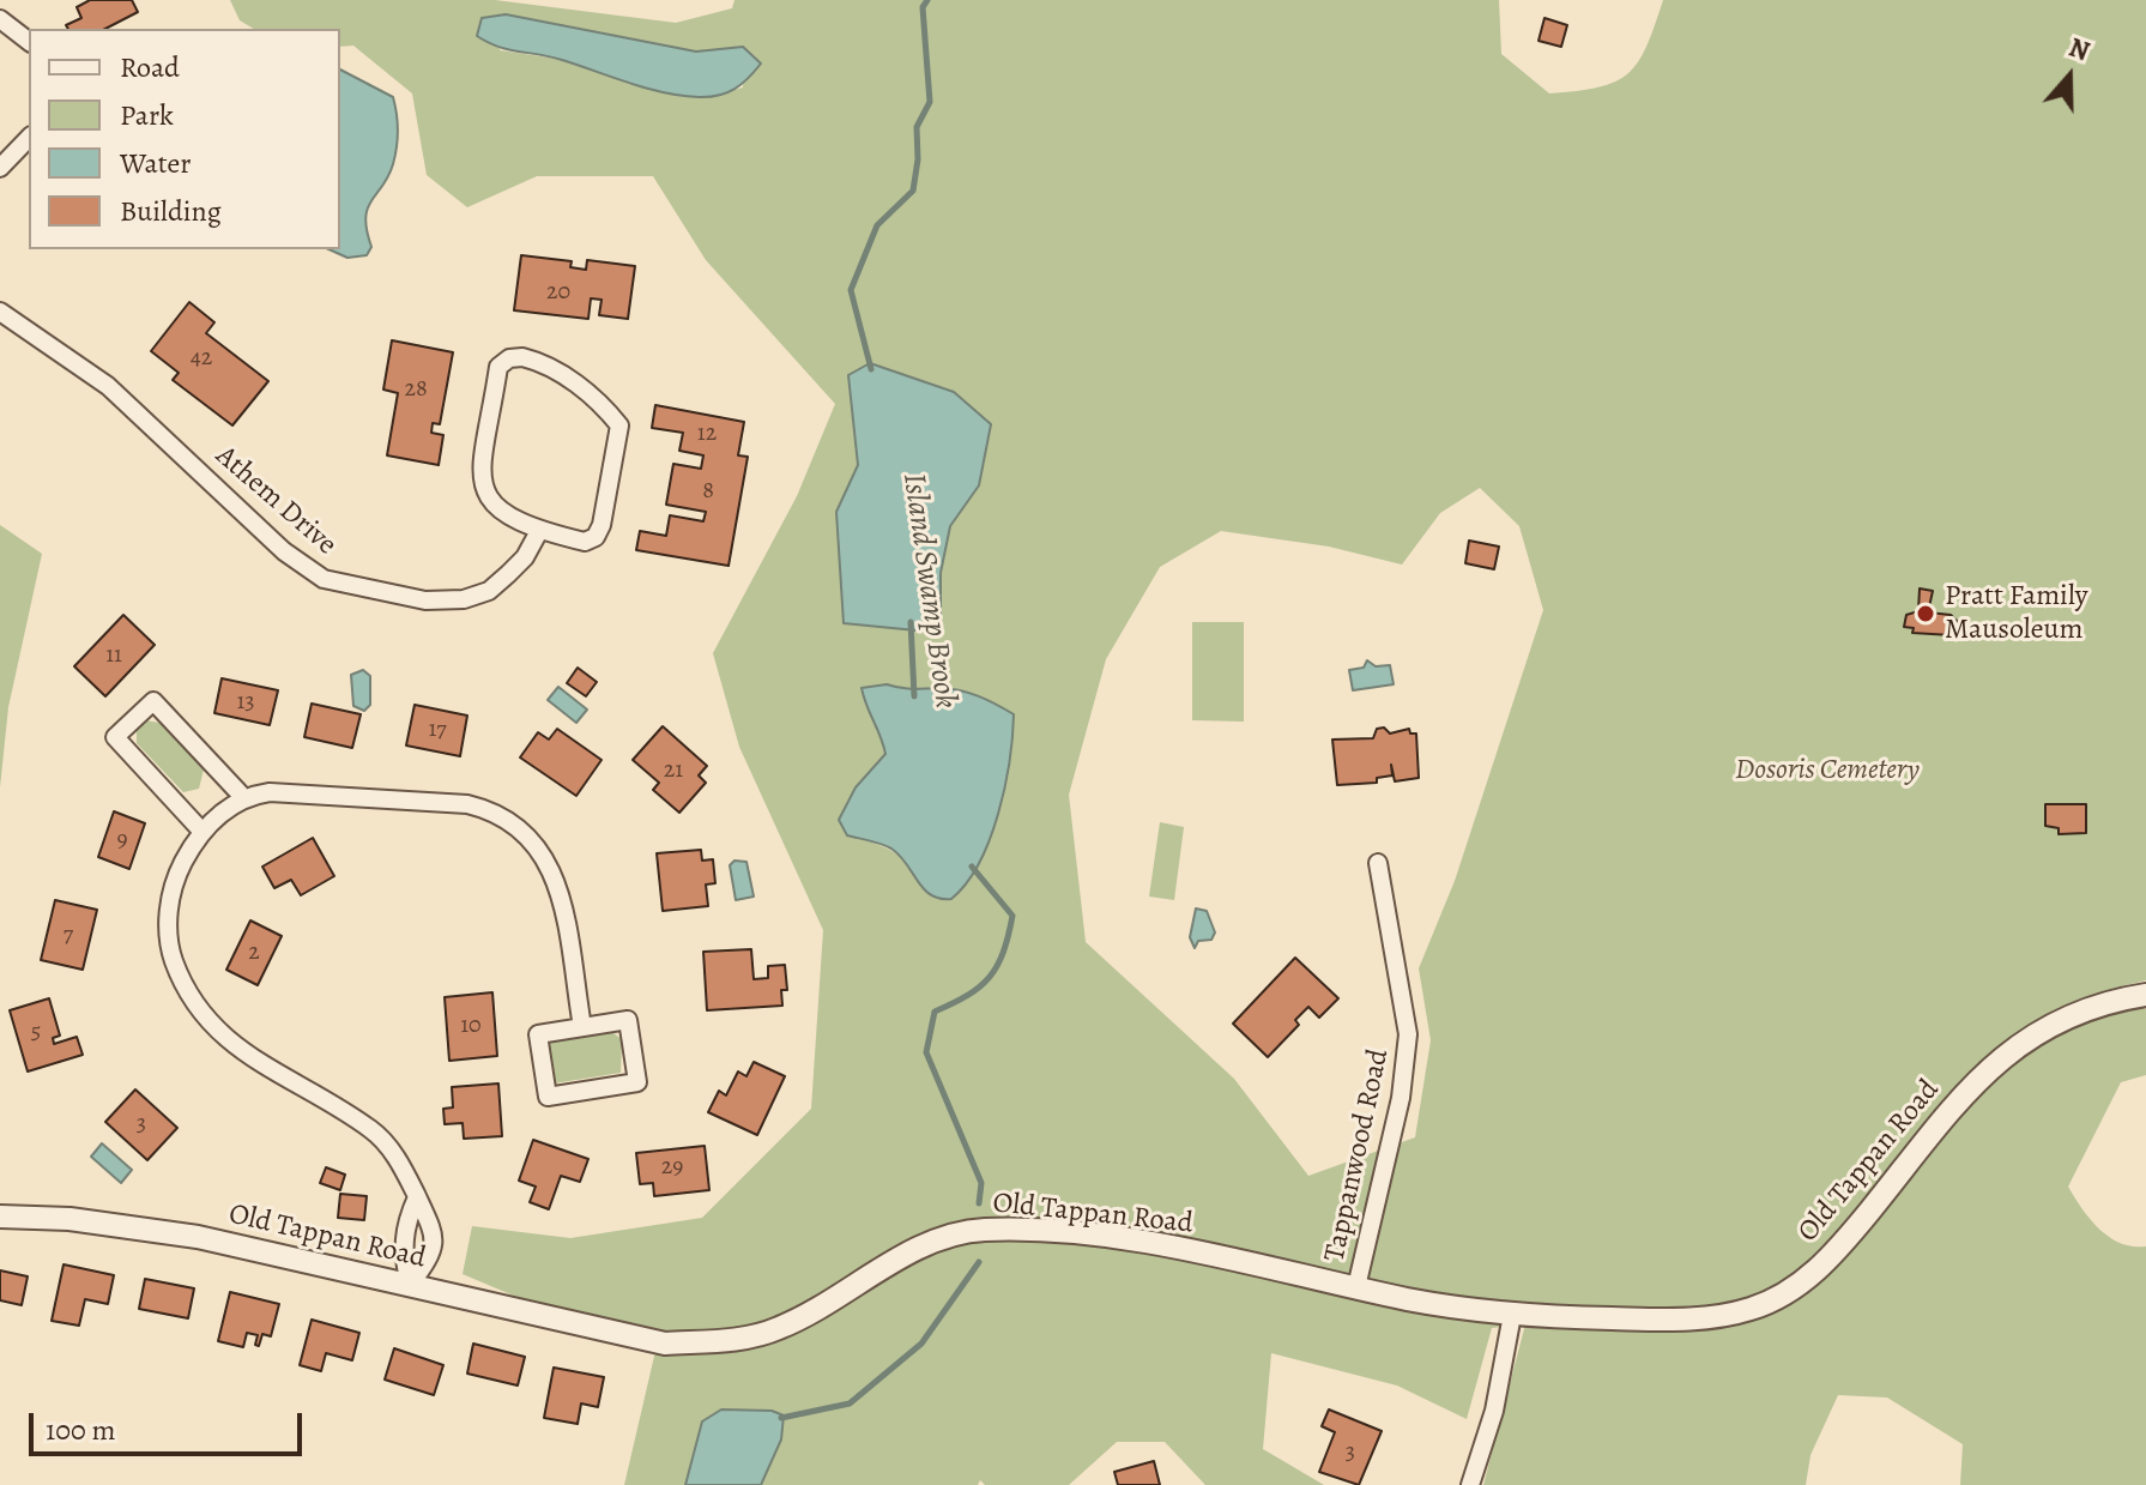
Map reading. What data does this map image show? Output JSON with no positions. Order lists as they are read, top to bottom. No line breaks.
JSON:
{"streets":{"street":["Athem Drive","Tappanwood Road","Old Tappan Road"]},"crossings":[["Tappanwood Road","Old Tappan Road"]],"water":["Island Swamp Brook"],"parks":["Dosoris Cemetery"],"places":["Pratt Family Mausoleum"],"house_numbers":["20","42","28","12","8","11","13","17","21","9","7","2","10","5","3","29","3"],"legend":["Road","Park","Water","Building"],"scale_bar":"100 m","north":"top"}
